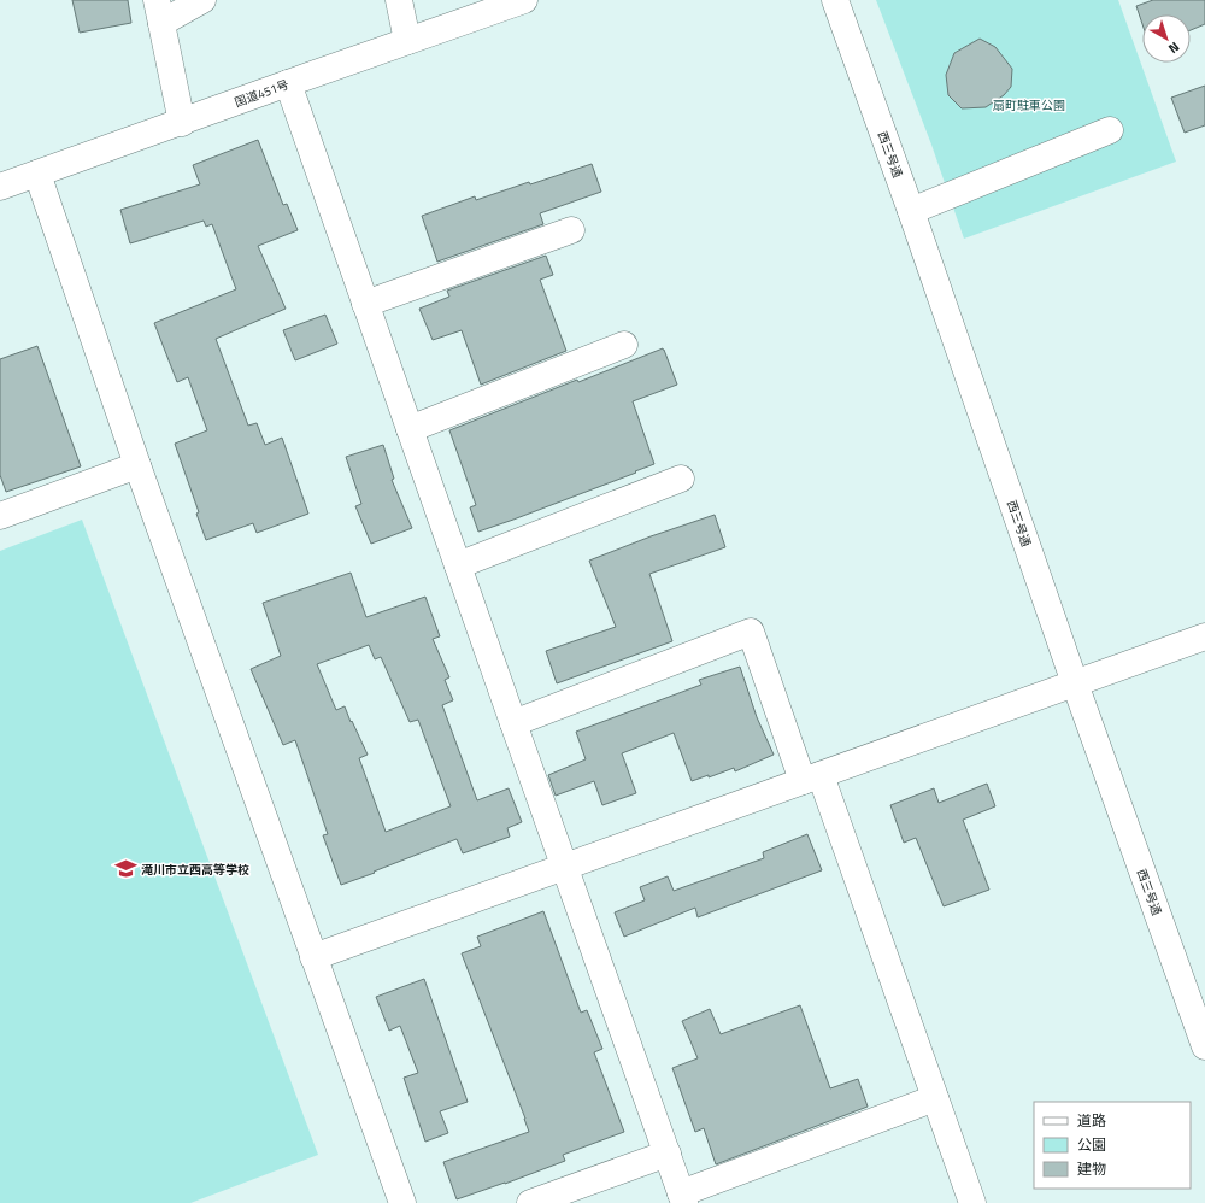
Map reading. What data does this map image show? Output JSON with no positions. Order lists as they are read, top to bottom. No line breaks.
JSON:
{"streets":{"main road":["国道451号","西三号通"]},"parks":["扇町駐車公園"],"places":{"school or university":["滝川市立西高等学校"]},"legend":["道路","公園","建物"],"north":"bottom right"}
